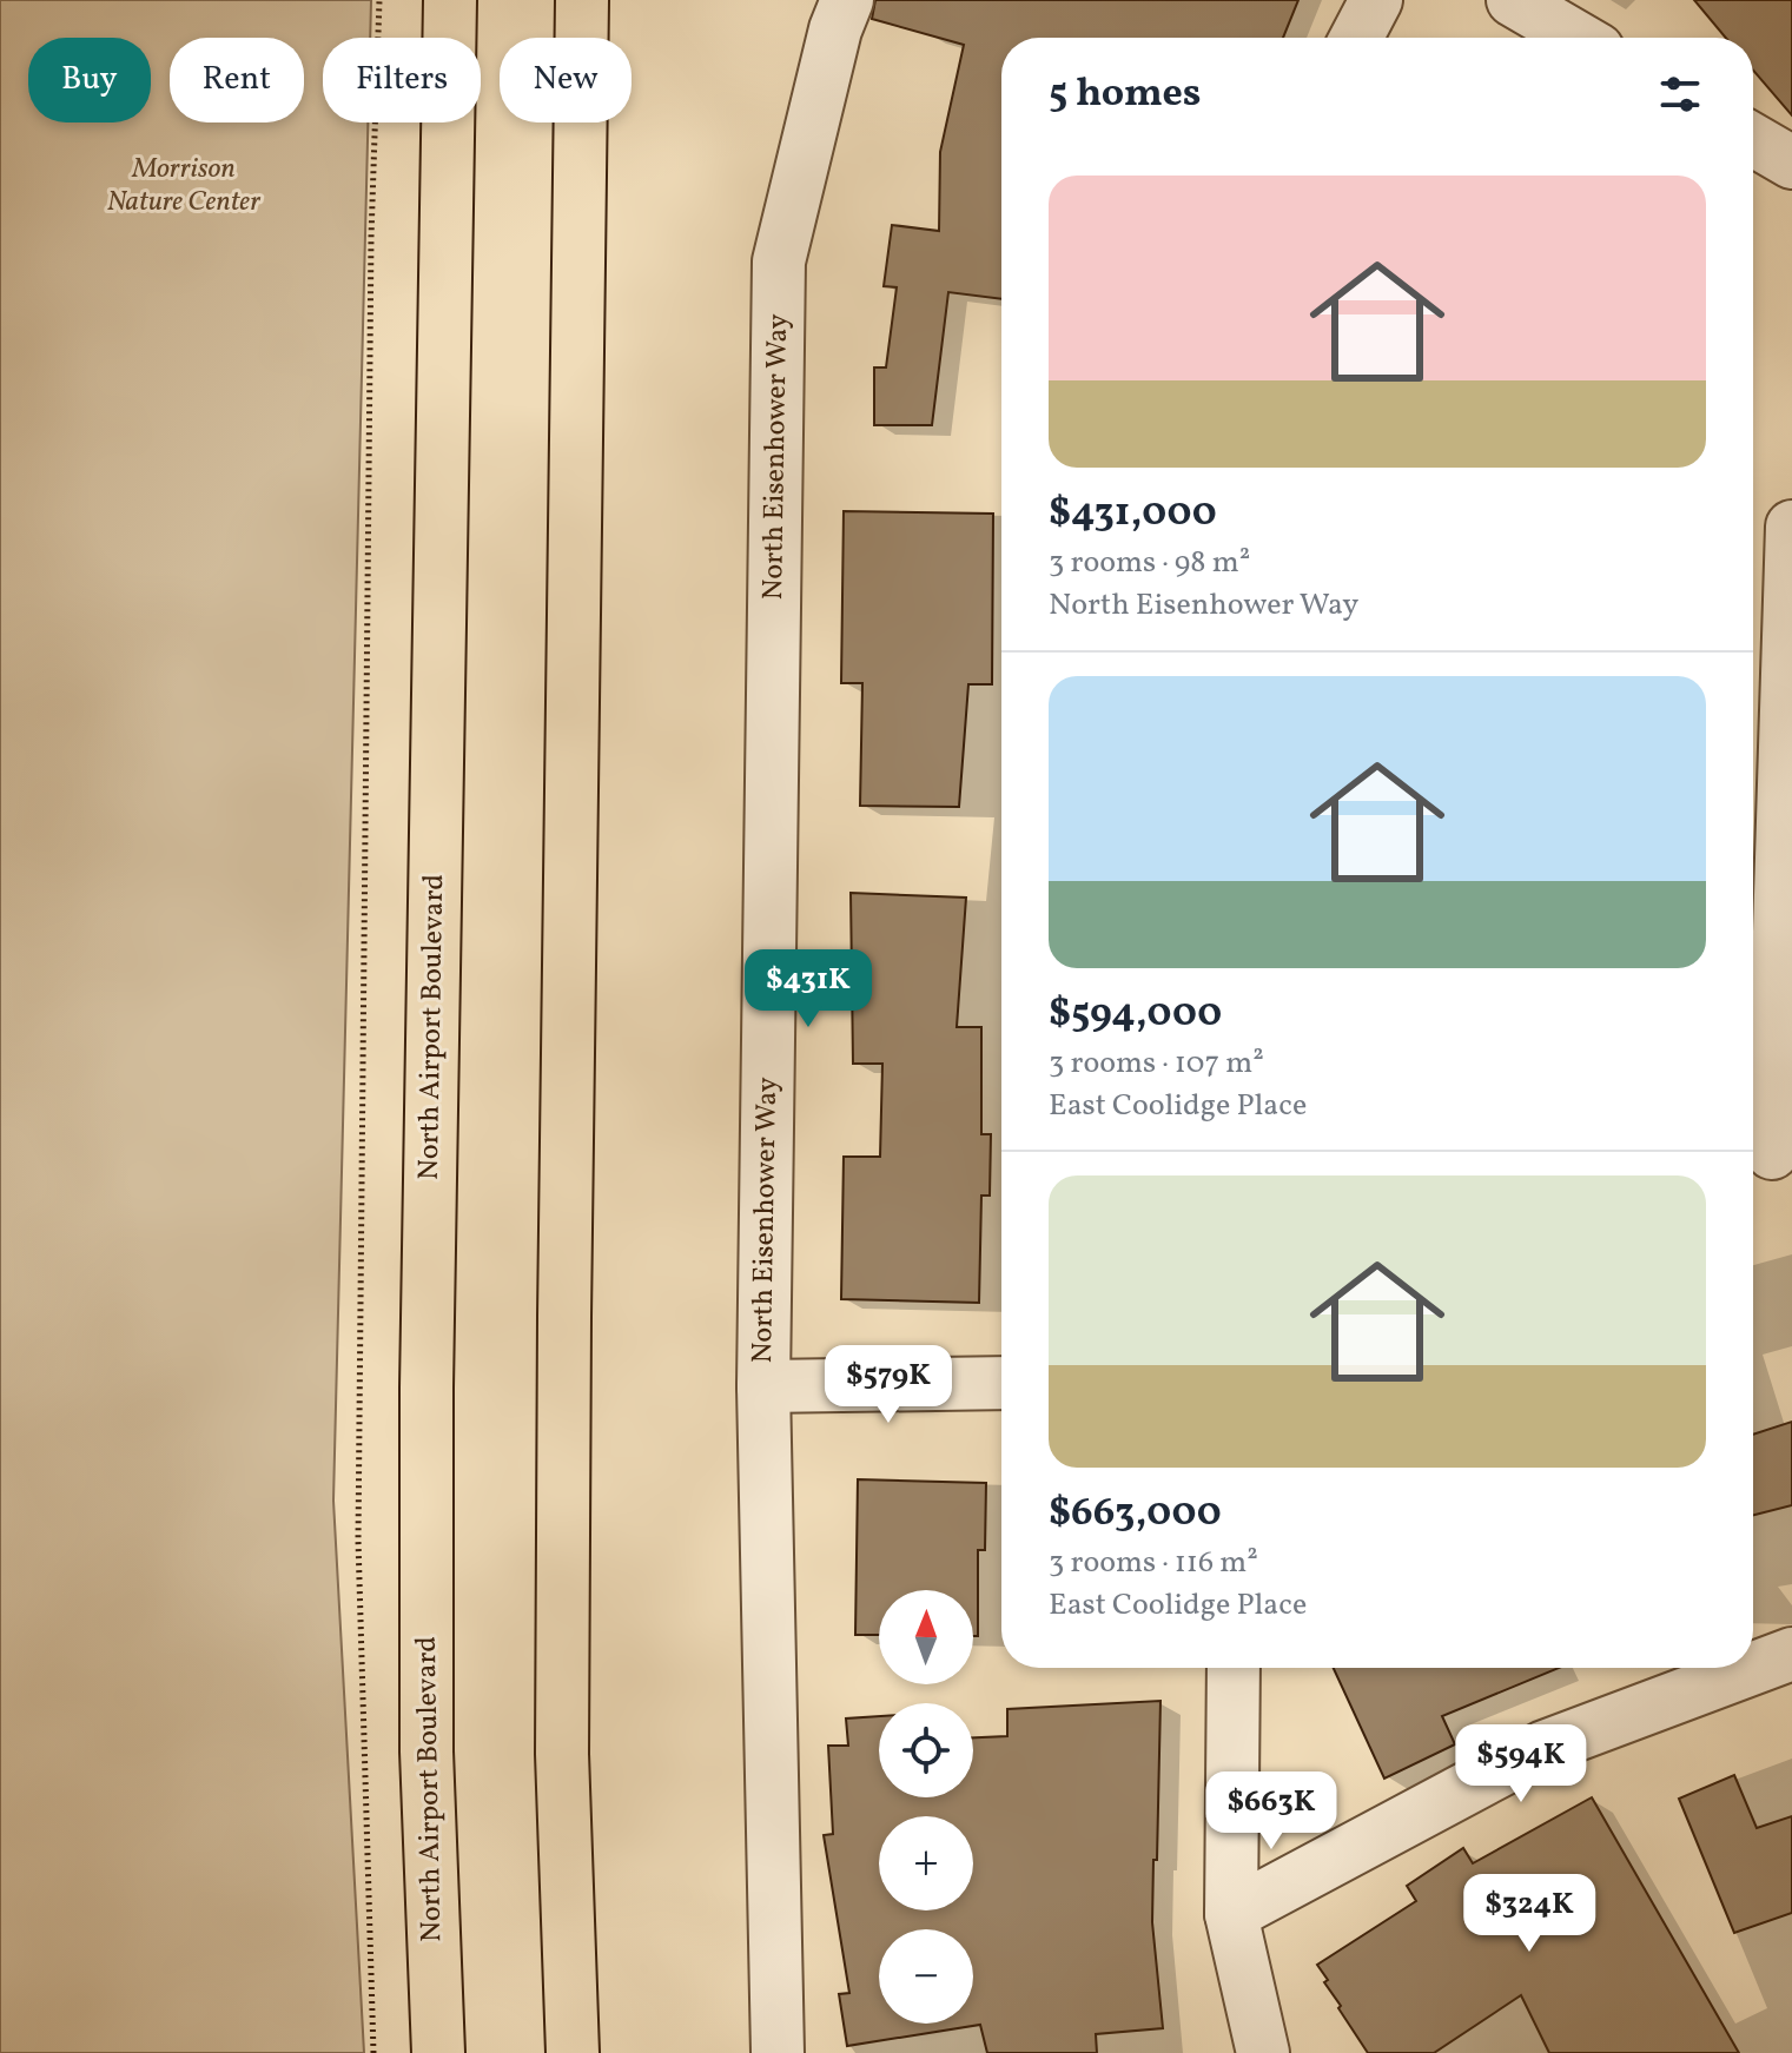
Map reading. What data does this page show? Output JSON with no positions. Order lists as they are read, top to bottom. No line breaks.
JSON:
{"streets":{"main road":["North Airport Boulevard"],"street":["North Eisenhower Way"]},"parks":["Morrison Nature Center"],"north":"top","page":{"chip":["Buy","Rent","Filters","New"],"heading":"5 homes","list":[{"name":"$431,000","note":"3 rooms · 98 m² · North Eisenhower Way"},{"name":"$594,000","note":"3 rooms · 107 m² · East Coolidge Place"},{"name":"$663,000","note":"3 rooms · 116 m² · East Coolidge Place"}],"price":["$431K","$579K","$594K","$663K","$324K"],"map_buttons":["+","−"]}}
